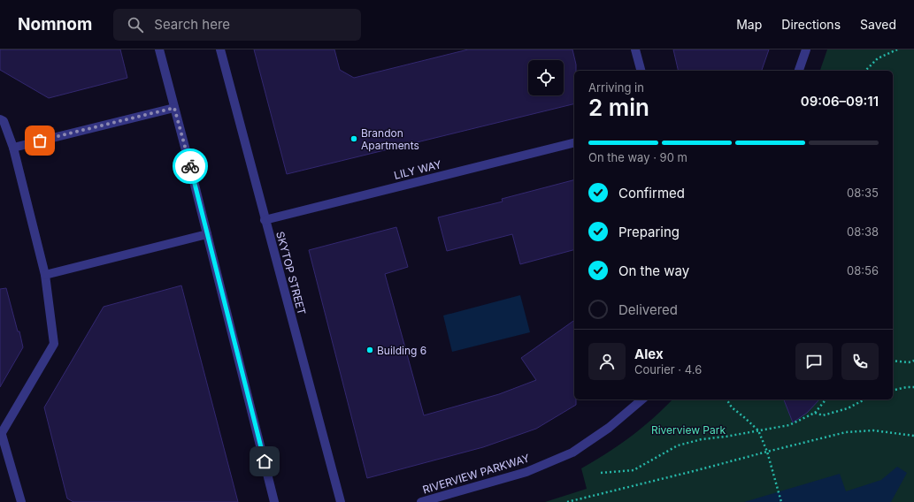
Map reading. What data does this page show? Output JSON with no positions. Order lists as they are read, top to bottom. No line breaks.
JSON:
{"streets":{"street":["LILY WAY","SKYTOP STREET","RIVERVIEW PARKWAY"]},"crossings":[["LILY WAY","SKYTOP STREET"]],"parks":["Riverview Park"],"places":["Brandon Apartments","Building 6"],"page":{"header":"Nomnom","search":"Search here","nav":["Map","Directions","Saved"],"heading":["2 min","Arriving in","09:06–09:11"],"panel":["Alex","Courier · 4.6"],"bar":"On the way · 90 m","list":[["Confirmed","08:35"],["Preparing","08:38"],["On the way","08:56"],"Delivered"]}}
